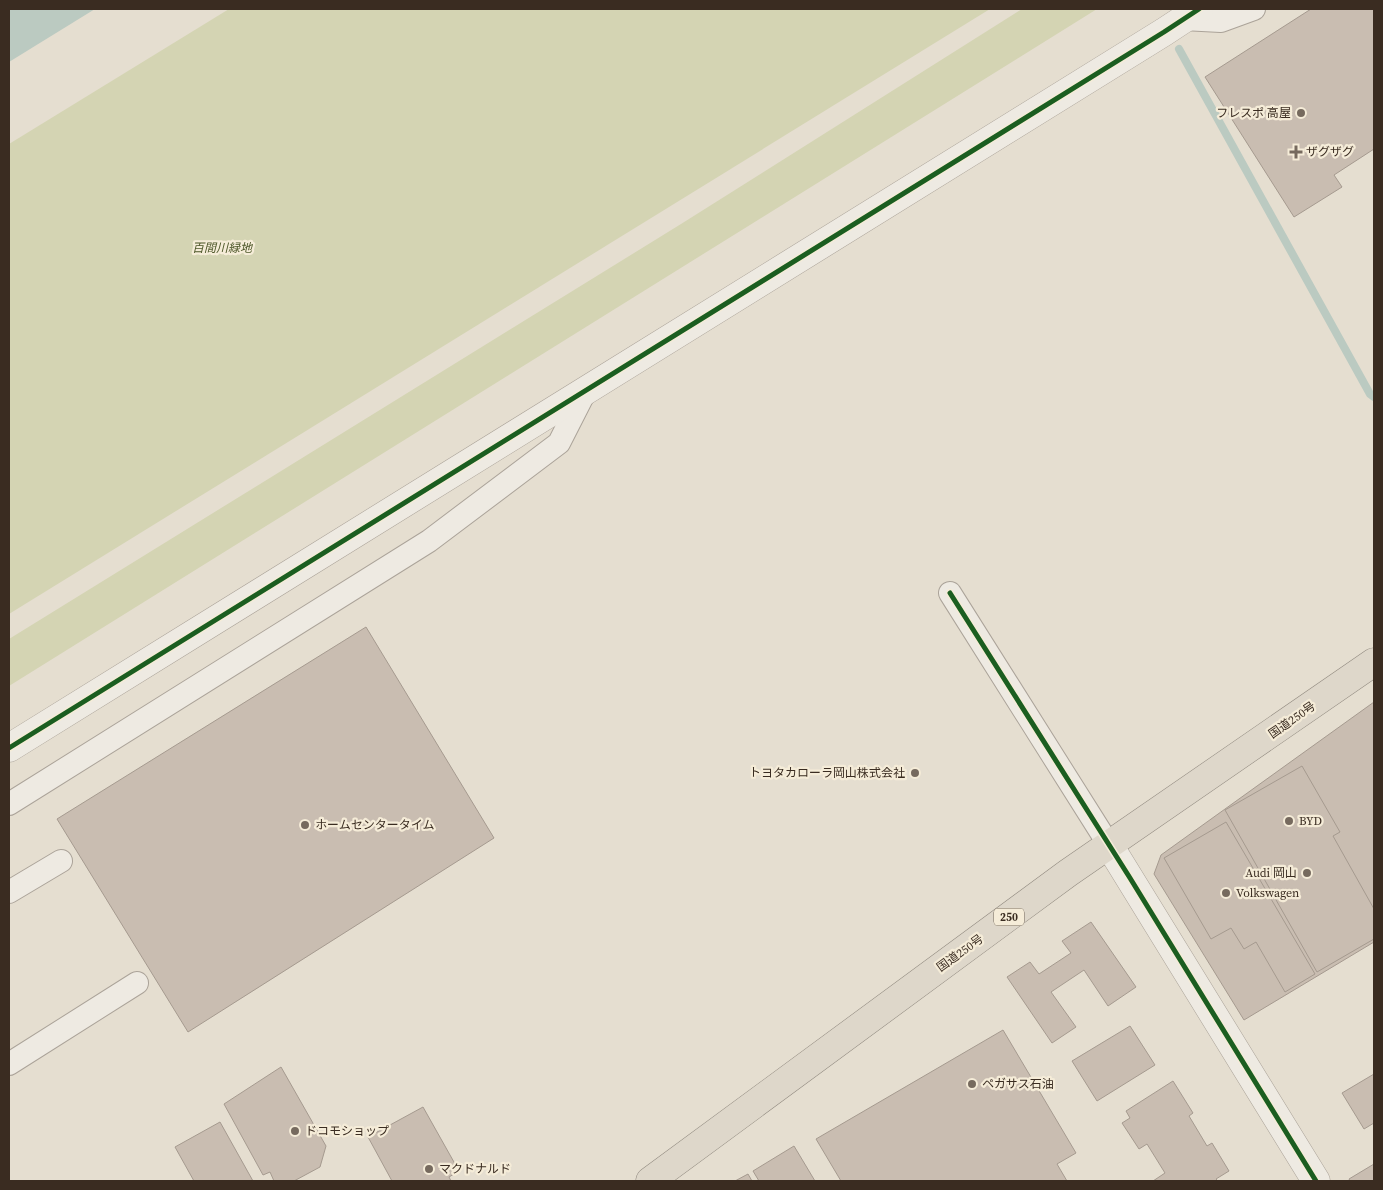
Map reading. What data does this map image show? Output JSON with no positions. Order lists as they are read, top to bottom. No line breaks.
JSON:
{"streets":{"highway":["国道250号","250"]},"parks":["百間川緑地"],"places":{"other":["フレスポ 高屋","トヨタカローラ岡山株式会社","BYD","ホームセンタータイム","Audi 岡山","Volkswagen","ペガサス石油","ドコモショップ","マクドナルド"],"health":["ザグザグ"]}}
